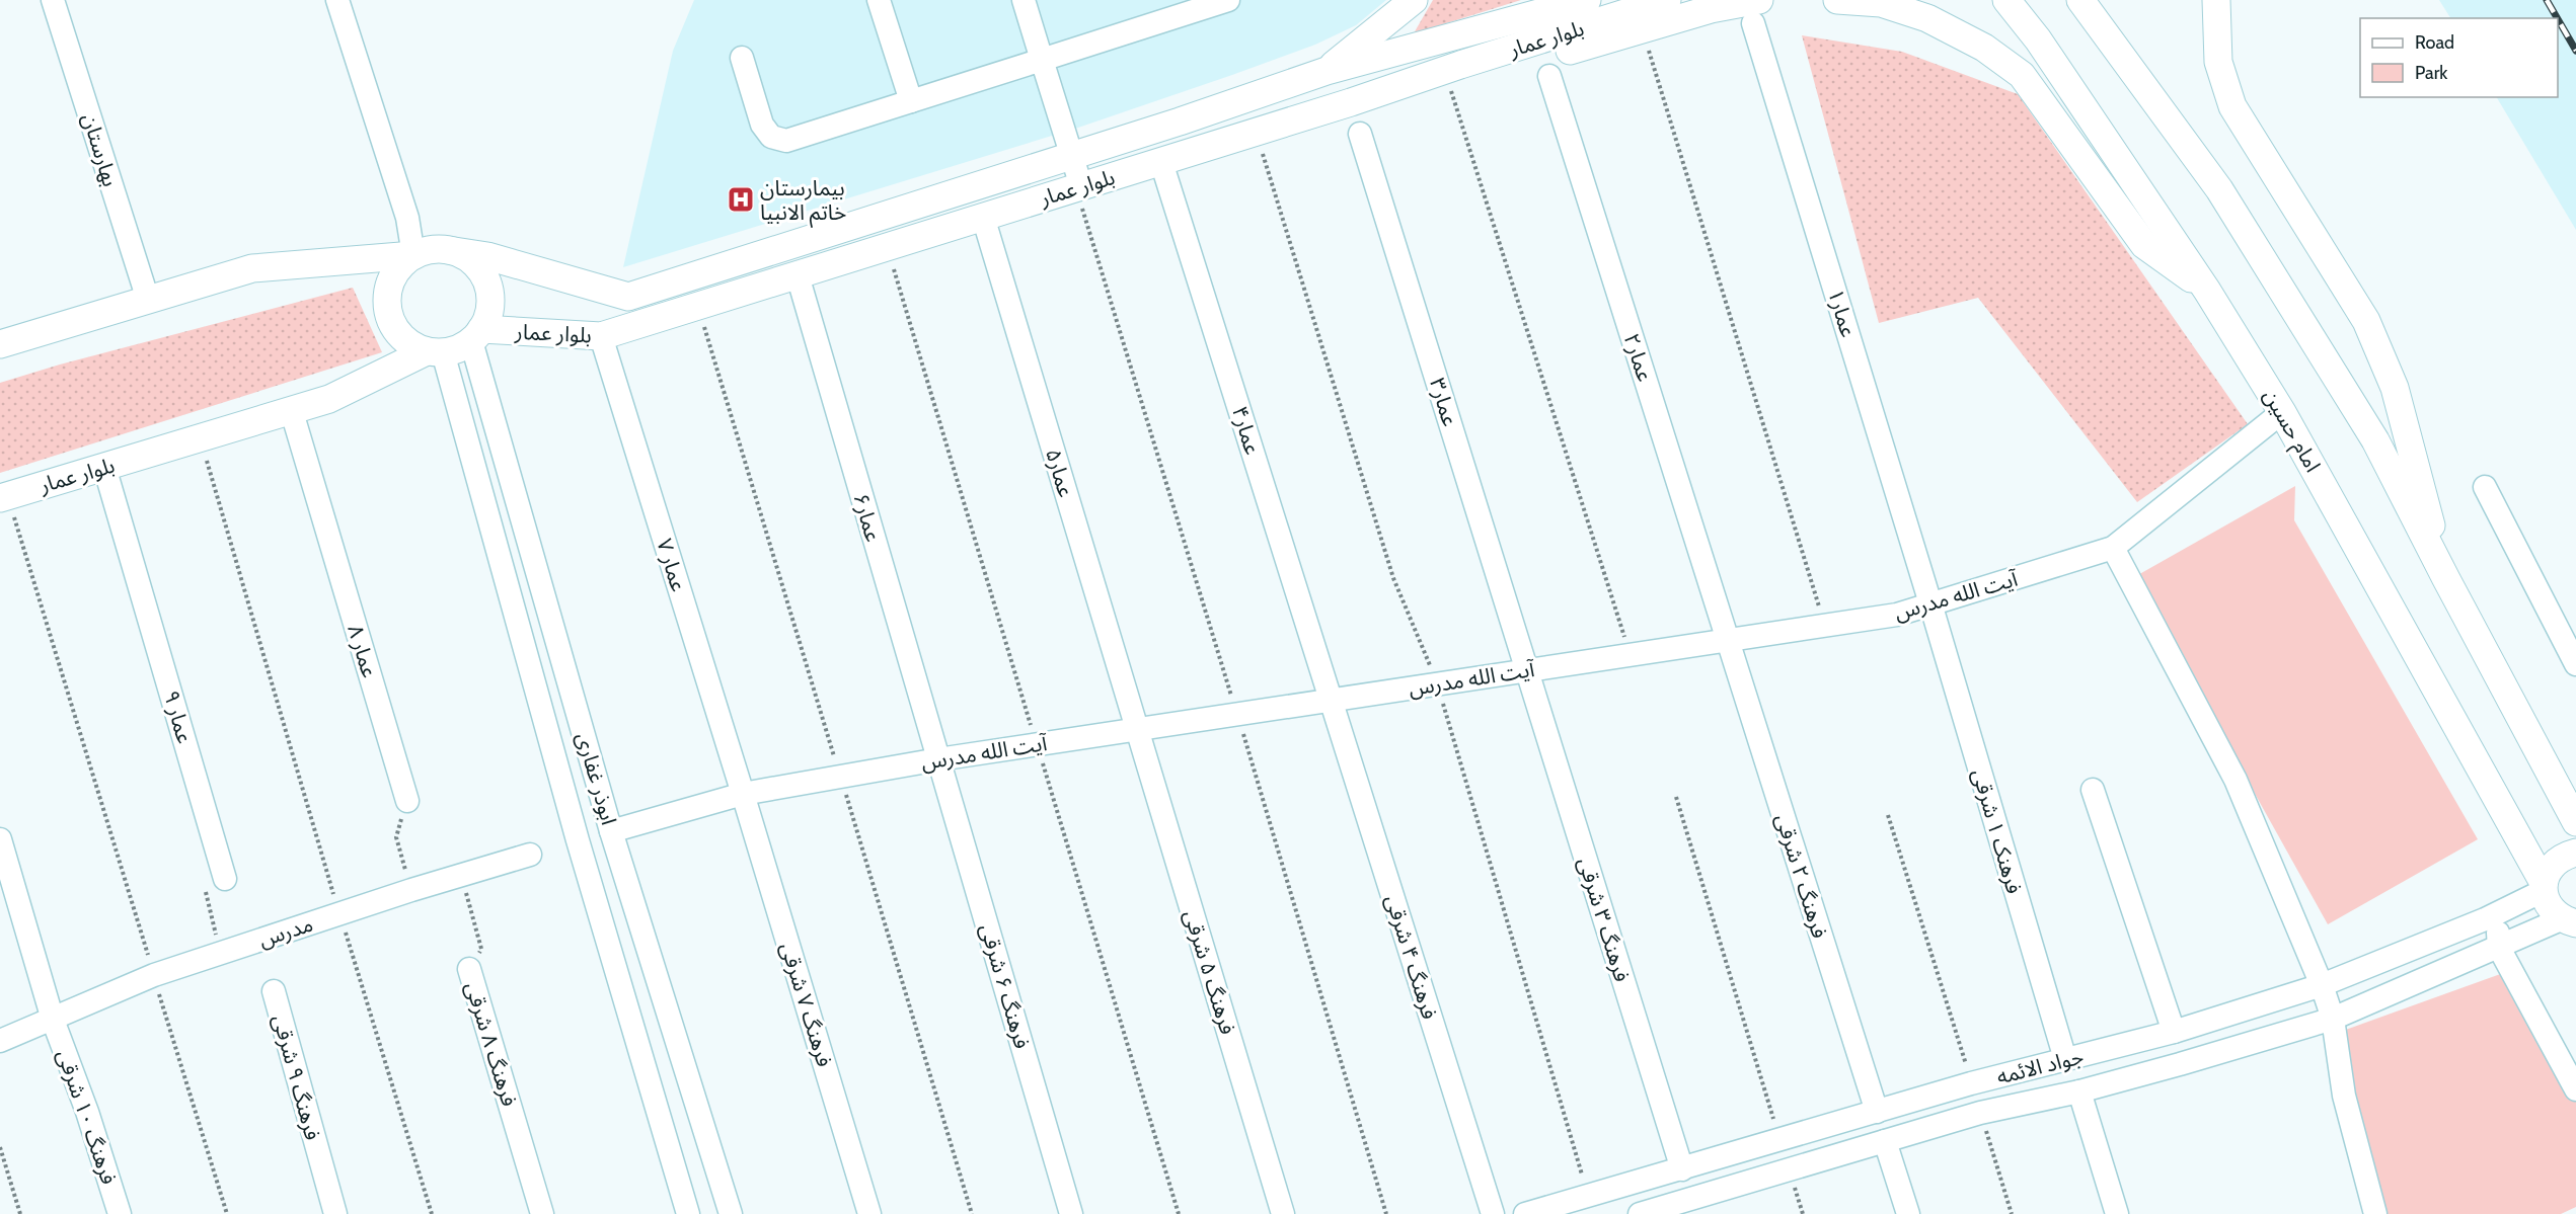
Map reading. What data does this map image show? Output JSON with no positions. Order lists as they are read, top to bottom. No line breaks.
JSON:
{"streets":{"main road":["بلوار عمار","امام حسین"],"street":["بهارستان","عمار۱","عمار۲","عمار۳","عمار۴","عمار۵","عمار۶","عمار ۷","آیت الله مدرس","عمار ۸","عمار ۹","ابوذر غفاری","فرهنک ۱ شرقی","فرهنگ ۲ شرقی","فرهنگ ۳ شرقی","مدرس","فرهنگ ۴ شرقی","فرهنگ ۵ شرقی","فرهنگ ۶ شرقی","فرهنگ ۷ شرقی","فرهنگ ۸ شرقی","جواد الائمه","فرهنگ ۹ شرقی","فرهنگ ۱۰ شرقی"]},"crossings":[["بلوار عمار","بهارستان"],["بلوار عمار","عمار۴"],["بلوار عمار","عمار۵"],["بلوار عمار","عمار۶"],["بلوار عمار","عمار ۷"],["بلوار عمار","عمار ۸"],["بلوار عمار","عمار ۹"],["بلوار عمار","ابوذر غفاری"],["عمار۱","آیت الله مدرس"],["عمار۱","فرهنک ۱ شرقی"],["عمار۲","آیت الله مدرس"],["عمار۲","فرهنگ ۲ شرقی"],["عمار۳","آیت الله مدرس"],["عمار۳","فرهنگ ۳ شرقی"],["عمار۴","آیت الله مدرس"],["عمار۴","فرهنگ ۴ شرقی"],["امام حسین","آیت الله مدرس"],["امام حسین","جواد الائمه"],["عمار۵","آیت الله مدرس"],["عمار۵","فرهنگ ۵ شرقی"],["عمار۶","آیت الله مدرس"],["عمار۶","فرهنگ ۶ شرقی"],["عمار ۷","آیت الله مدرس"],["عمار ۷","فرهنگ ۷ شرقی"],["آیت الله مدرس","ابوذر غفاری"],["آیت الله مدرس","فرهنک ۱ شرقی"],["آیت الله مدرس","فرهنگ ۲ شرقی"],["آیت الله مدرس","فرهنگ ۳ شرقی"],["آیت الله مدرس","فرهنگ ۴ شرقی"],["آیت الله مدرس","فرهنگ ۵ شرقی"],["آیت الله مدرس","فرهنگ ۶ شرقی"],["آیت الله مدرس","فرهنگ ۷ شرقی"],["فرهنک ۱ شرقی","جواد الائمه"],["فرهنگ ۲ شرقی","جواد الائمه"],["فرهنگ ۳ شرقی","جواد الائمه"],["مدرس","فرهنگ ۸ شرقی"],["مدرس","فرهنگ ۱۰ شرقی"]],"places":{"hospital":["بیمارستان خاتم الانبیا"]},"legend":["Road","Park"]}
